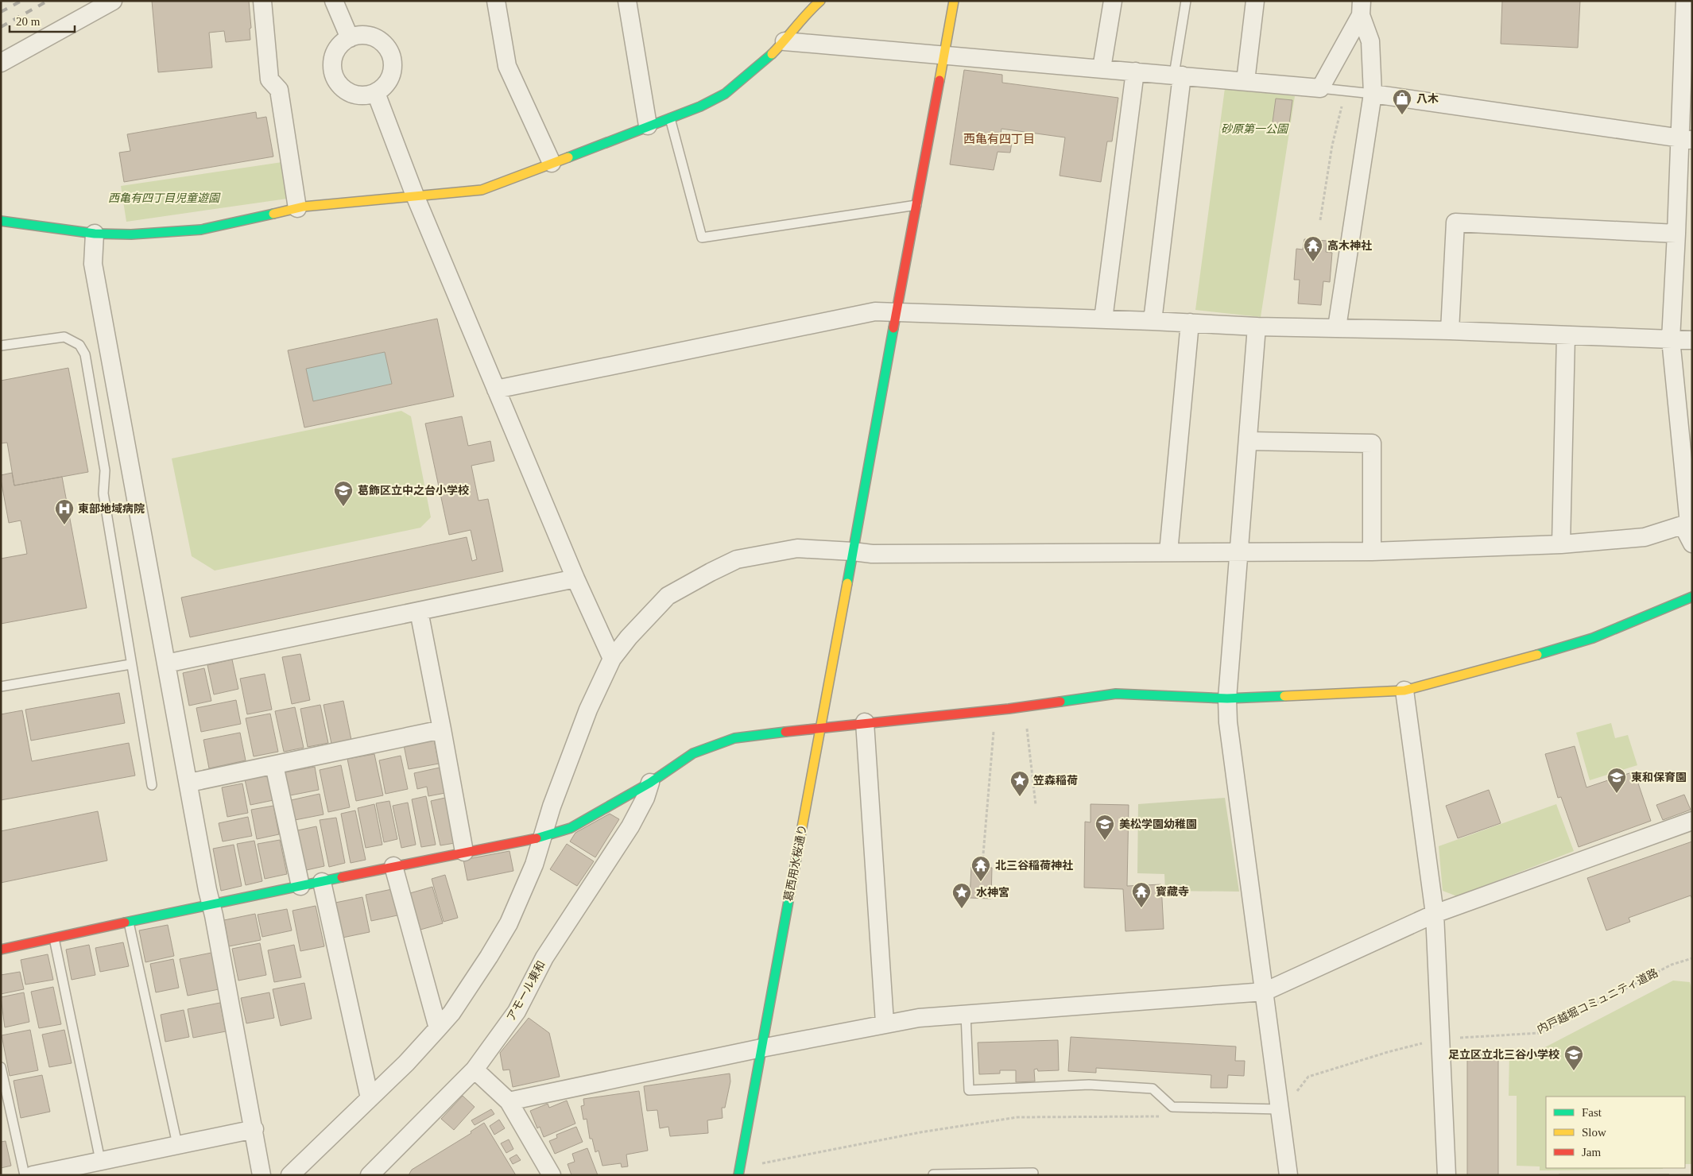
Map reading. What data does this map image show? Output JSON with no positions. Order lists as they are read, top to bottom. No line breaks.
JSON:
{"streets":{"street":["葛西用水桜通り","アモール東和"],"path":["内戸越堀コミュニティ道路"]},"districts":["西亀有四丁目"],"parks":["砂原第一公園","西亀有四丁目児童遊園"],"places":{"shop":["八木"],"temple":["高木神社","北三谷稲荷神社","寳藏寺"],"school or university":["葛飾区立中之台小学校","東和保育園","美松学園幼稚園","足立区立北三谷小学校"],"hospital":["東部地域病院"],"place":["笠森稲荷","水神宮"]},"legend":["Fast","Slow","Jam"],"scale_bar":"20 m"}
